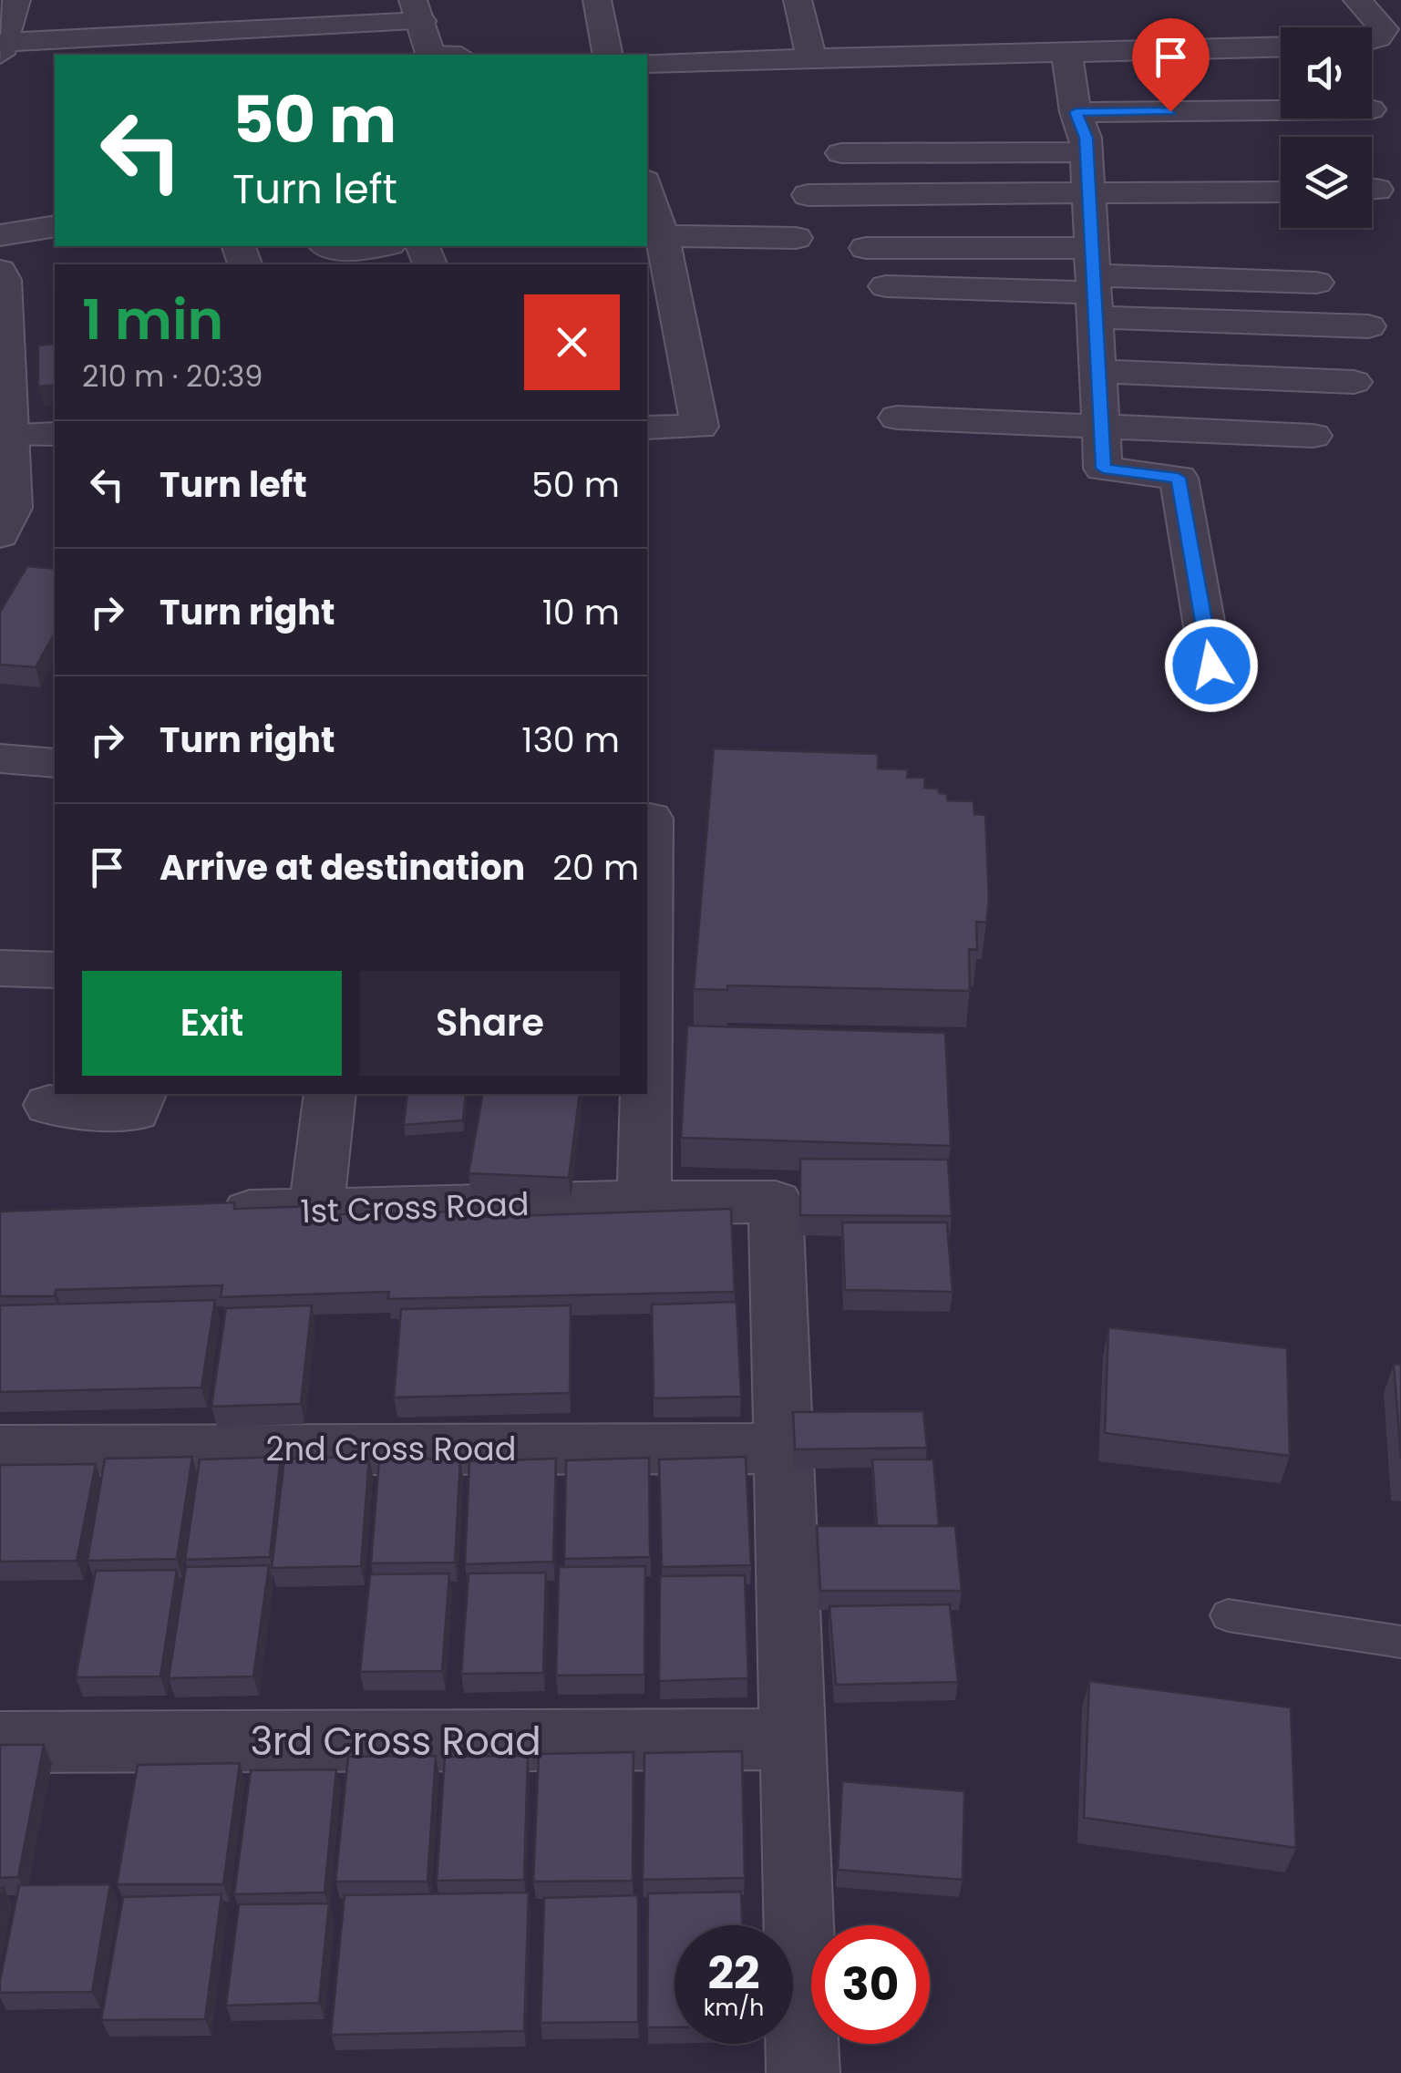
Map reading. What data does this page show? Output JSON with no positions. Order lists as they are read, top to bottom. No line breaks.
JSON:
{"streets":{"street":["1st Cross Road","2nd Cross Road","3rd Cross Road"]},"crossings":[["1st Cross Road","2nd Cross Road"]],"page":{"turn":["50 m","Turn left"],"heading":["1 min","210 m · 20:39"],"list":[{"name":"Turn left","value":"50 m"},{"name":"Turn right","value":"10 m"},{"name":"Turn right","value":"130 m"},{"name":"Arrive at destination","value":"20 m"}],"buttons":["Exit","Share"],"speed":"22 km/h","limit":"30"}}
